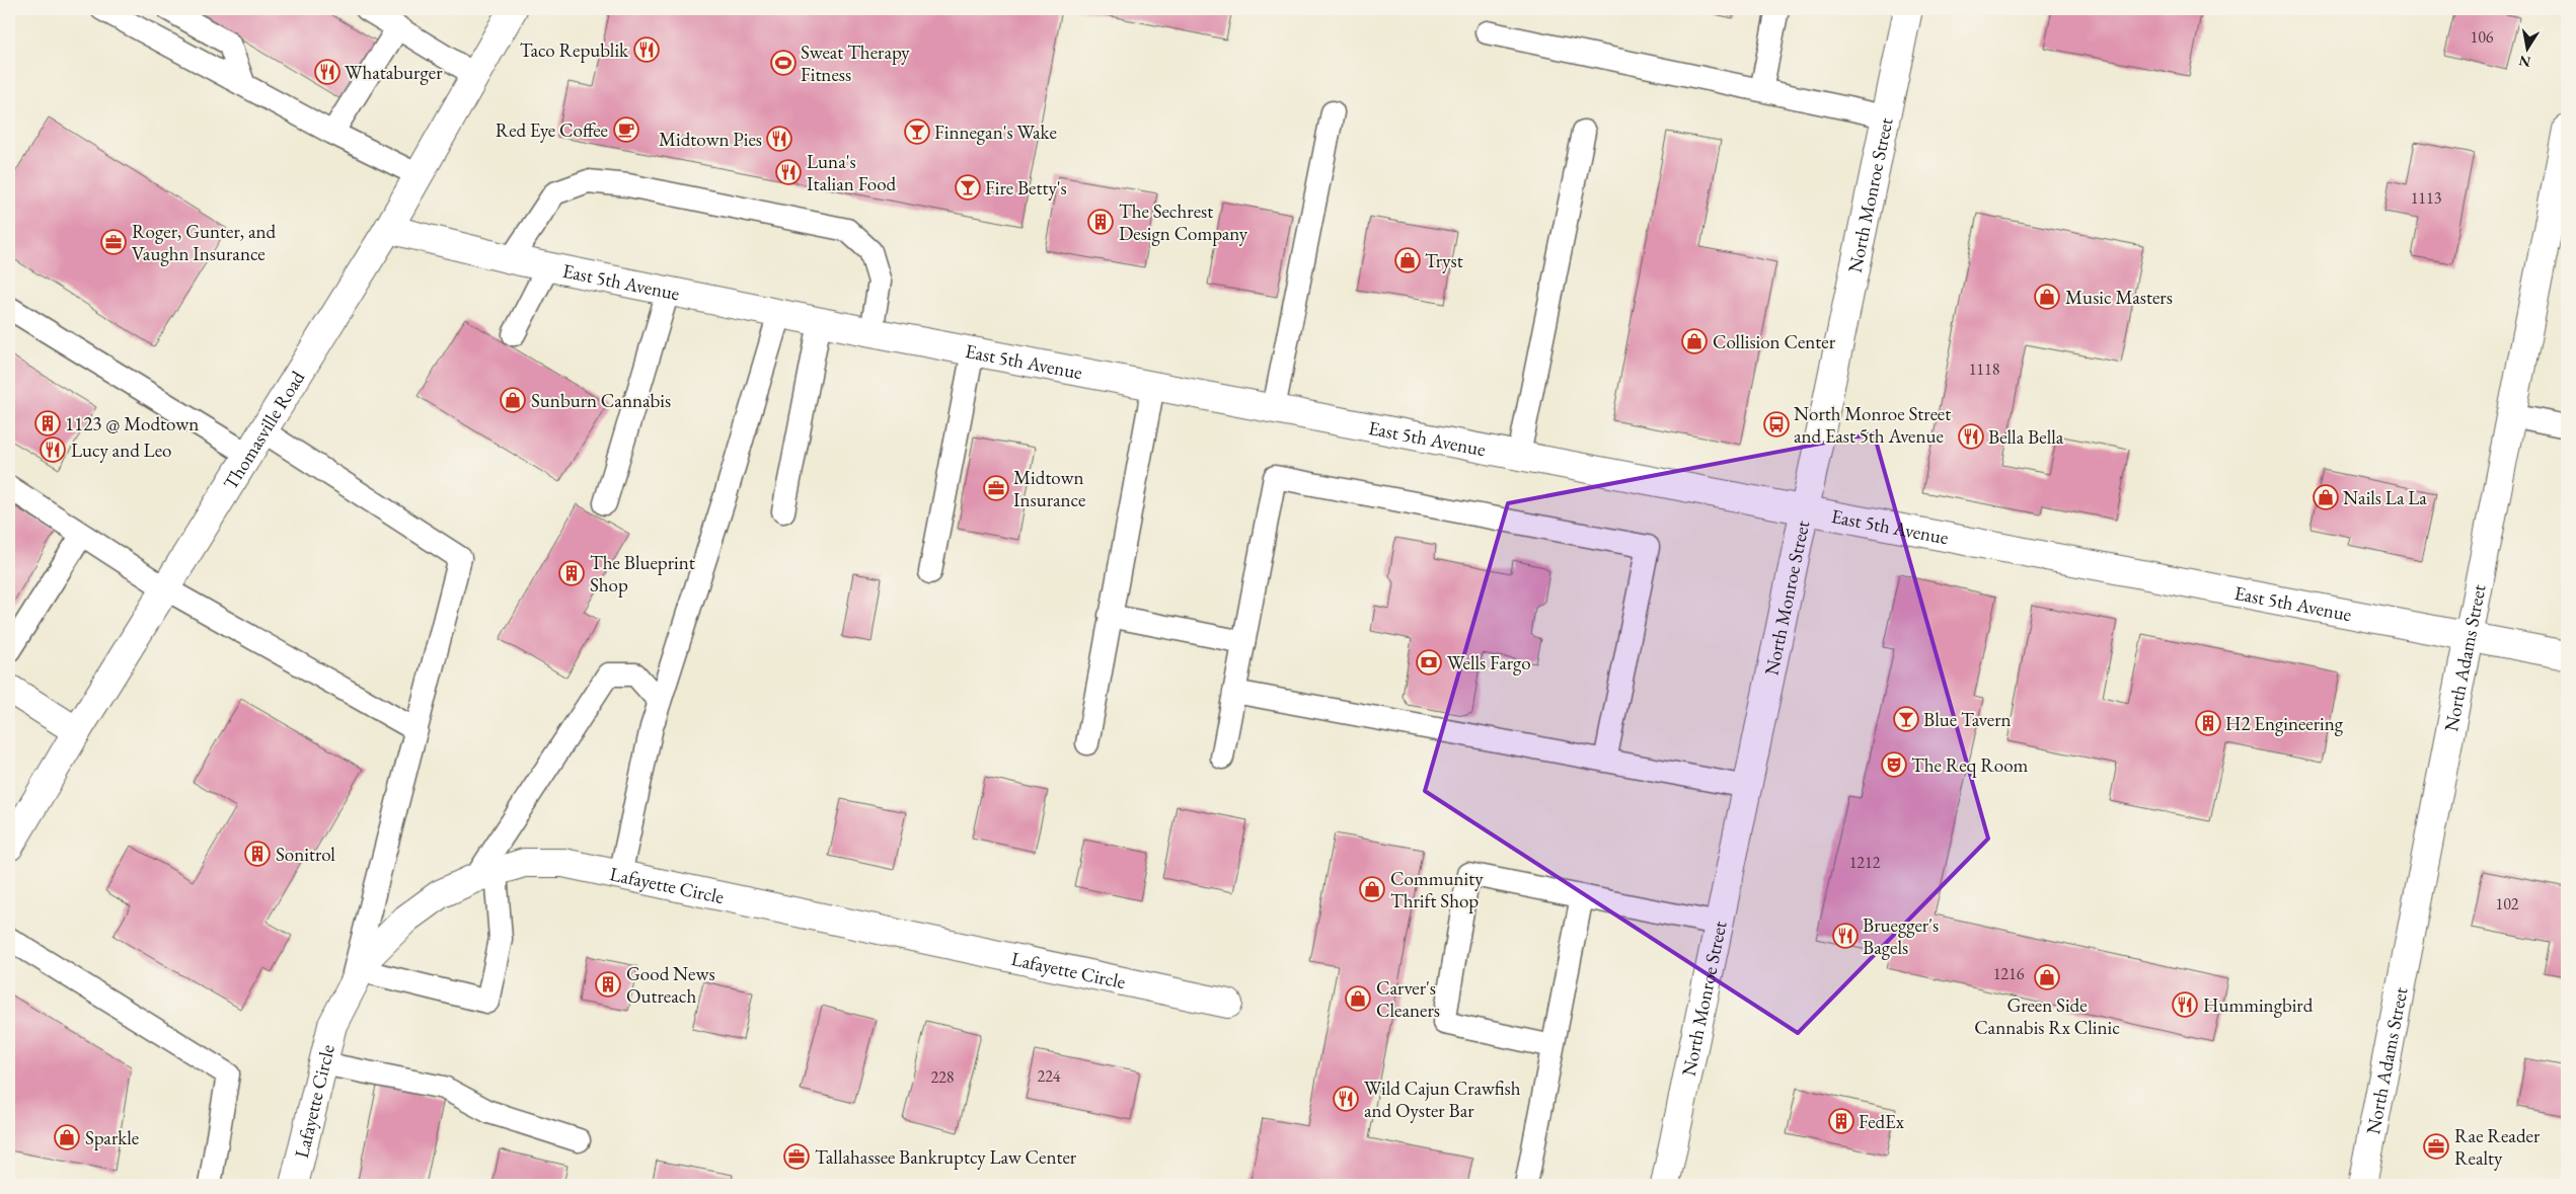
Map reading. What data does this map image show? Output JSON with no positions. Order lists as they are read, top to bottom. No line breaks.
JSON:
{"streets":{"street":["North Monroe Street","East 5th Avenue","Thomasville Road","North Adams Street","Lafayette Circle"]},"crossings":[["North Monroe Street","East 5th Avenue"],["East 5th Avenue","Thomasville Road"],["East 5th Avenue","North Adams Street"]],"places":{"restaurant":["Taco Republik","Whataburger","Midtown Pies","Luna's Italian Food","Bella Bella","Lucy and Leo","Bruegger's Bagels","Hummingbird","Wild Cajun Crawfish and Oyster Bar"],"sports":["Sweat Therapy Fitness"],"cafe":["Red Eye Coffee"],"bar":["Finnegan's Wake","Fire Betty's","Blue Tavern"],"building":["The Sechrest Design Company","1123 @ Modtown","The Blueprint Shop","H2 Engineering","Sonitrol","Good News Outreach","FedEx"],"office":["Roger, Gunter, and Vaughn Insurance","Midtown Insurance","Rae Reader Realty","Tallahassee Bankruptcy Law Center"],"shop":["Tryst","Music Masters","Collision Center","Sunburn Cannabis","Nails La La","Community Thrift Shop","Green Side Cannabis Rx Clinic","Carver's Cleaners","Sparkle"],"bus stop":["North Monroe Street and East 5th Avenue"],"bank":["Wells Fargo"],"theatre":["The Req Room"]},"house_numbers":["106","1113","1118","1212","102","1216","224","228"],"north":"bottom"}
